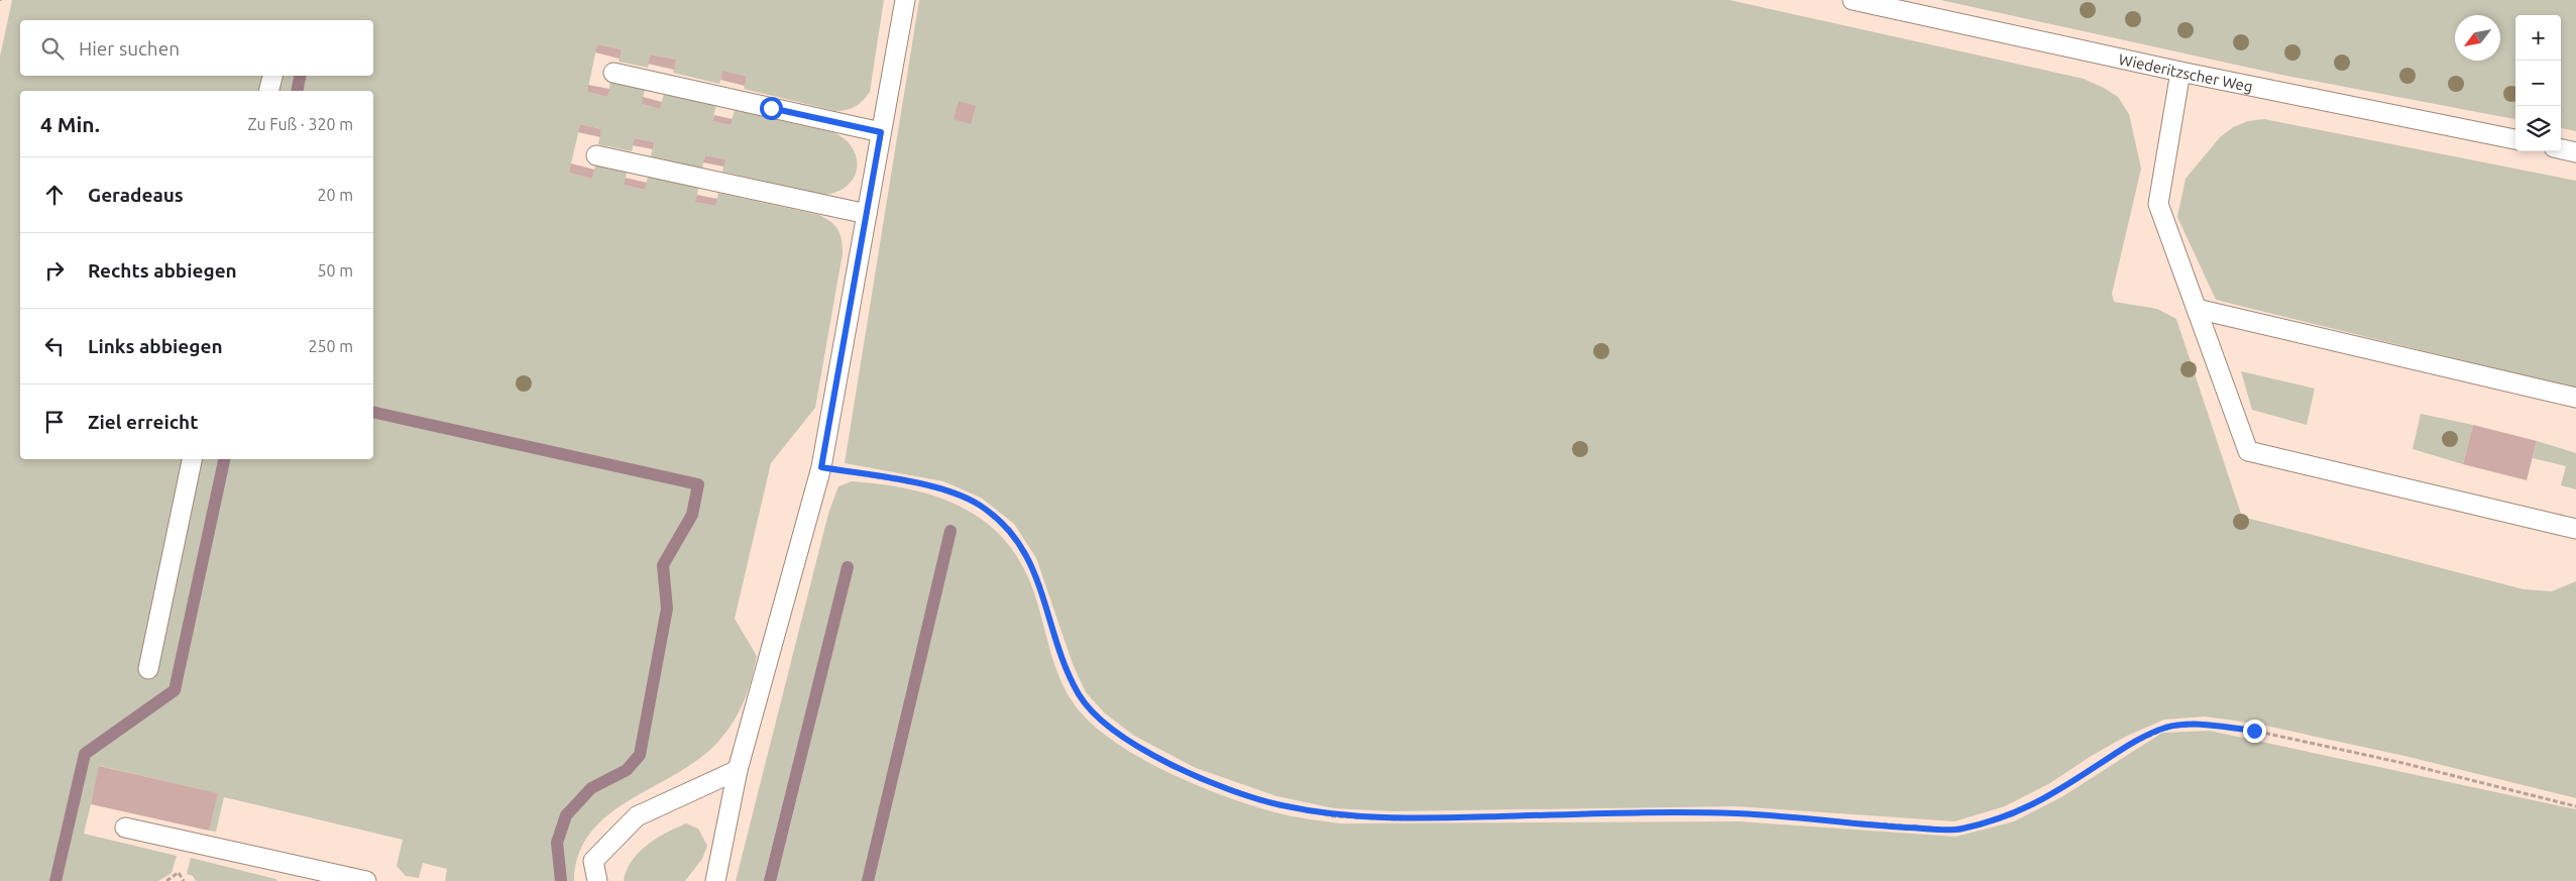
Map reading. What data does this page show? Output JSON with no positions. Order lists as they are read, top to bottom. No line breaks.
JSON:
{"streets":{"lane":["Wiederitzscher Weg"]},"north":"bottom left","page":{"map_buttons":["+","−"],"search":"Hier suchen","heading":["4 Min.","Zu Fuß · 320 m"],"list":[["Geradeaus","20 m"],["Rechts abbiegen","50 m"],["Links abbiegen","250 m"],"Ziel erreicht"]}}
